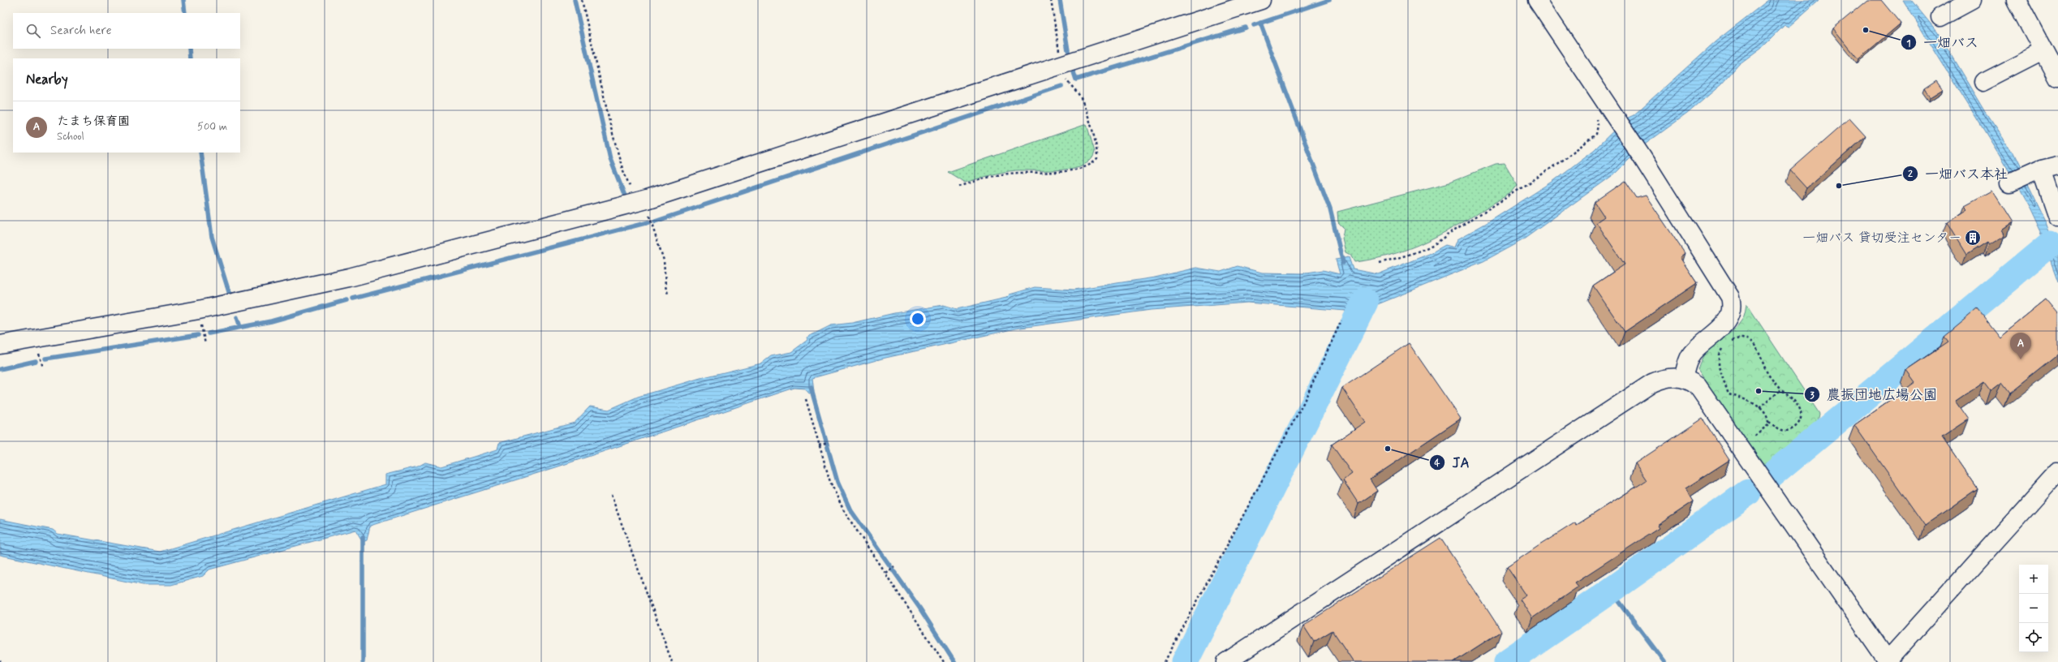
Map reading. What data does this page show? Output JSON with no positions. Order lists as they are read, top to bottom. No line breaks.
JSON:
{"places":{"other":["一畑バス","一畑バス本社","農振団地広場公園","JA"],"building":["一畑バス 貸切受注センター"]},"page":{"search":"Search here","heading":"Nearby","list":[{"mark":"A","name":"たまち保育園","note":"School","value":"500 m"}],"pins":"A","map_buttons":["+","−"]}}
